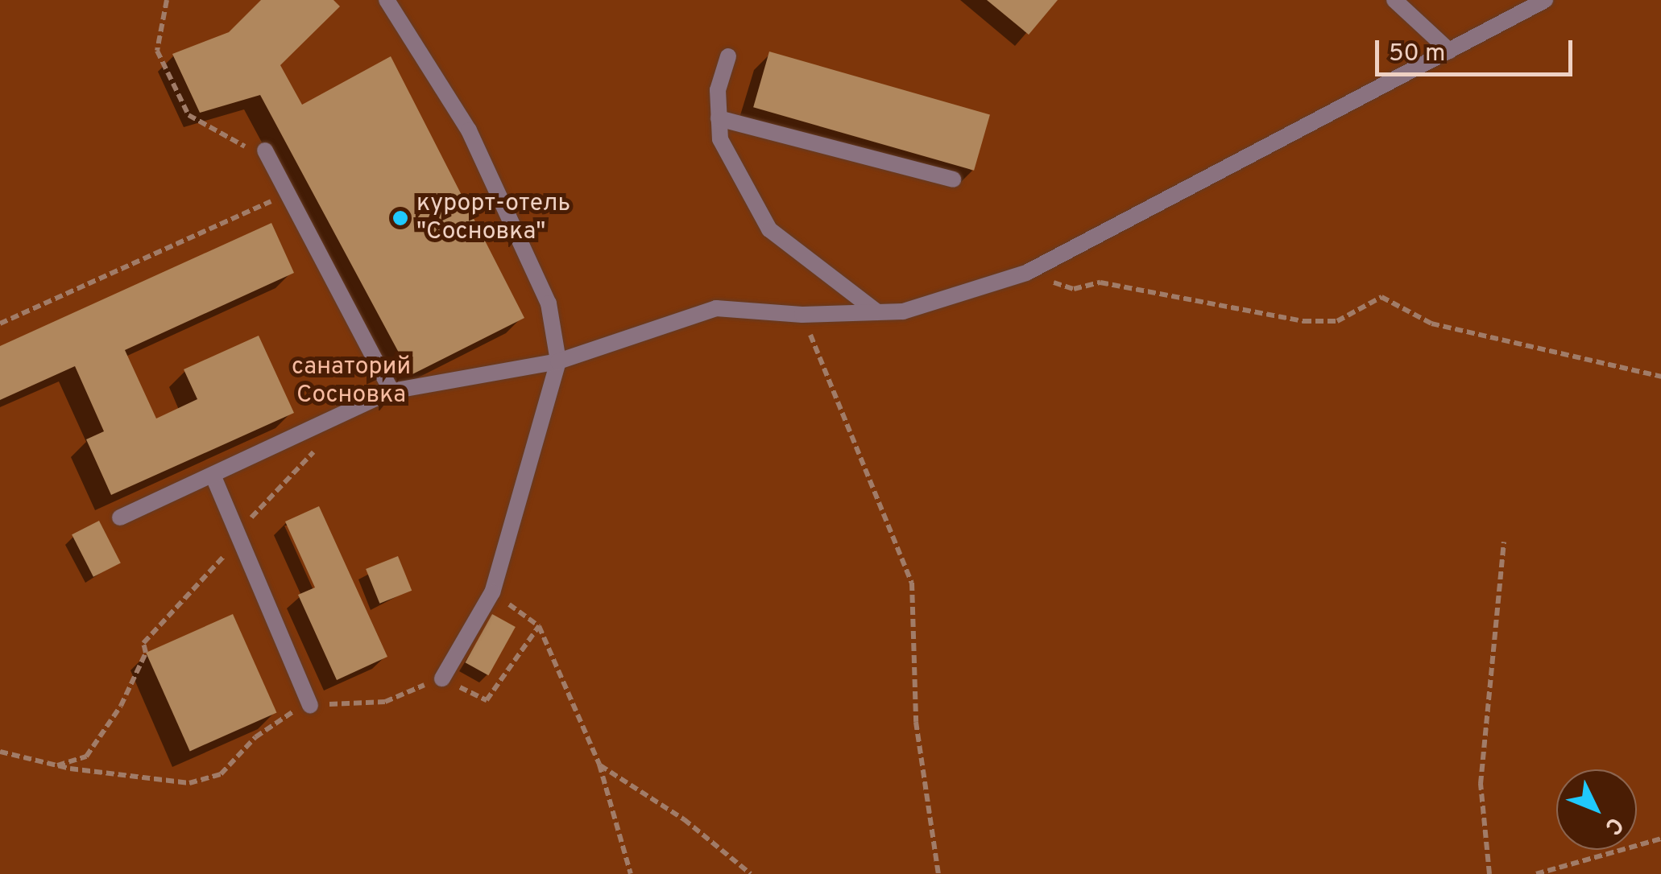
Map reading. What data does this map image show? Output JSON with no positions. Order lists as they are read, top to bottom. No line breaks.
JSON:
{"parks":["санаторий Сосновка"],"places":["курорт-отель \"Сосновка\""],"scale_bar":"50 m","north":"bottom right"}
